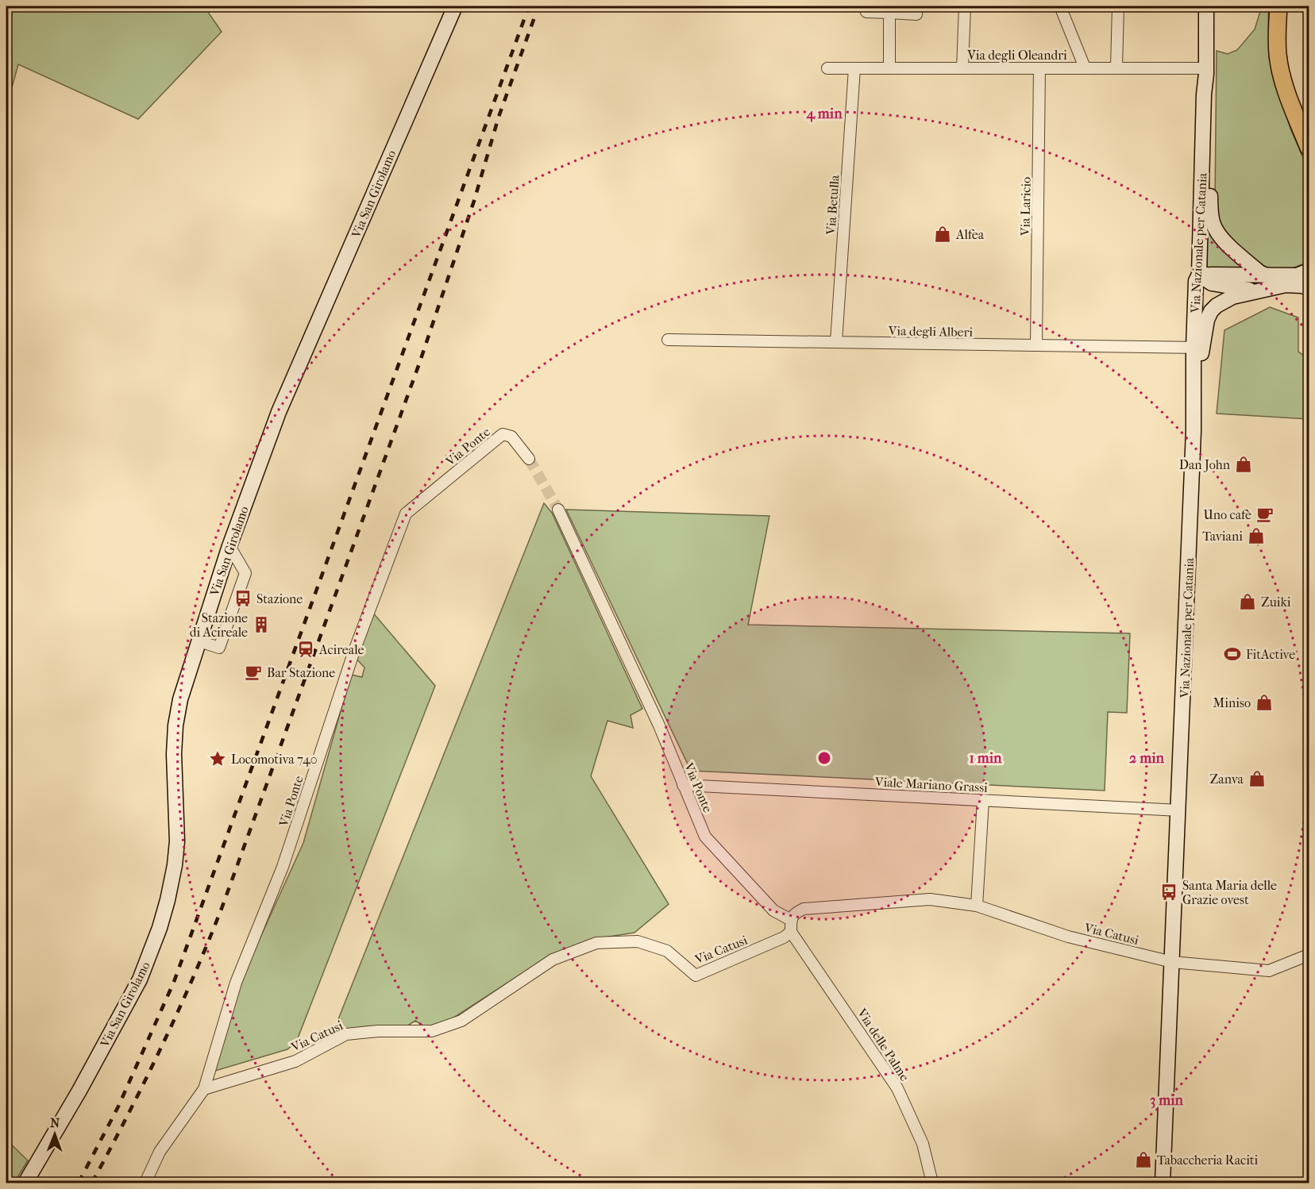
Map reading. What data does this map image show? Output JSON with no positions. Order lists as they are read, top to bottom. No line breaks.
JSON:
{"streets":{"street":["Via degli Oleandri","Via San Girolamo","Via Betulla","Via Laricio","Via Nazionale per Catania","Via degli Alberi","Via Ponte","Viale Mariano Grassi","Via Catusi","Via delle Palme"]},"crossings":[["Via degli Oleandri","Via Betulla"],["Via degli Oleandri","Via Laricio"],["Via degli Oleandri","Via Nazionale per Catania"],["Via Betulla","Via degli Alberi"],["Via Laricio","Via degli Alberi"],["Via Nazionale per Catania","Via degli Alberi"],["Via Nazionale per Catania","Viale Mariano Grassi"],["Via Nazionale per Catania","Via Catusi"],["Via Ponte","Viale Mariano Grassi"],["Via Ponte","Via Catusi"],["Via Catusi","Via delle Palme"]],"places":{"shop":["Alfea","Dan John","Taviani","Zuiki","Miniso","Zanva","Tabaccheria Raciti"],"cafe":["Uno cafè","Bar Stazione"],"bus stop":["Stazione","Santa Maria delle Grazie ovest"],"building":["Stazione di Acireale"],"station":["Acireale"],"sports":["FitActive"],"place":["Locomotiva 740"]},"north":"top","rings":["4 min","1 min","2 min","3 min"]}
